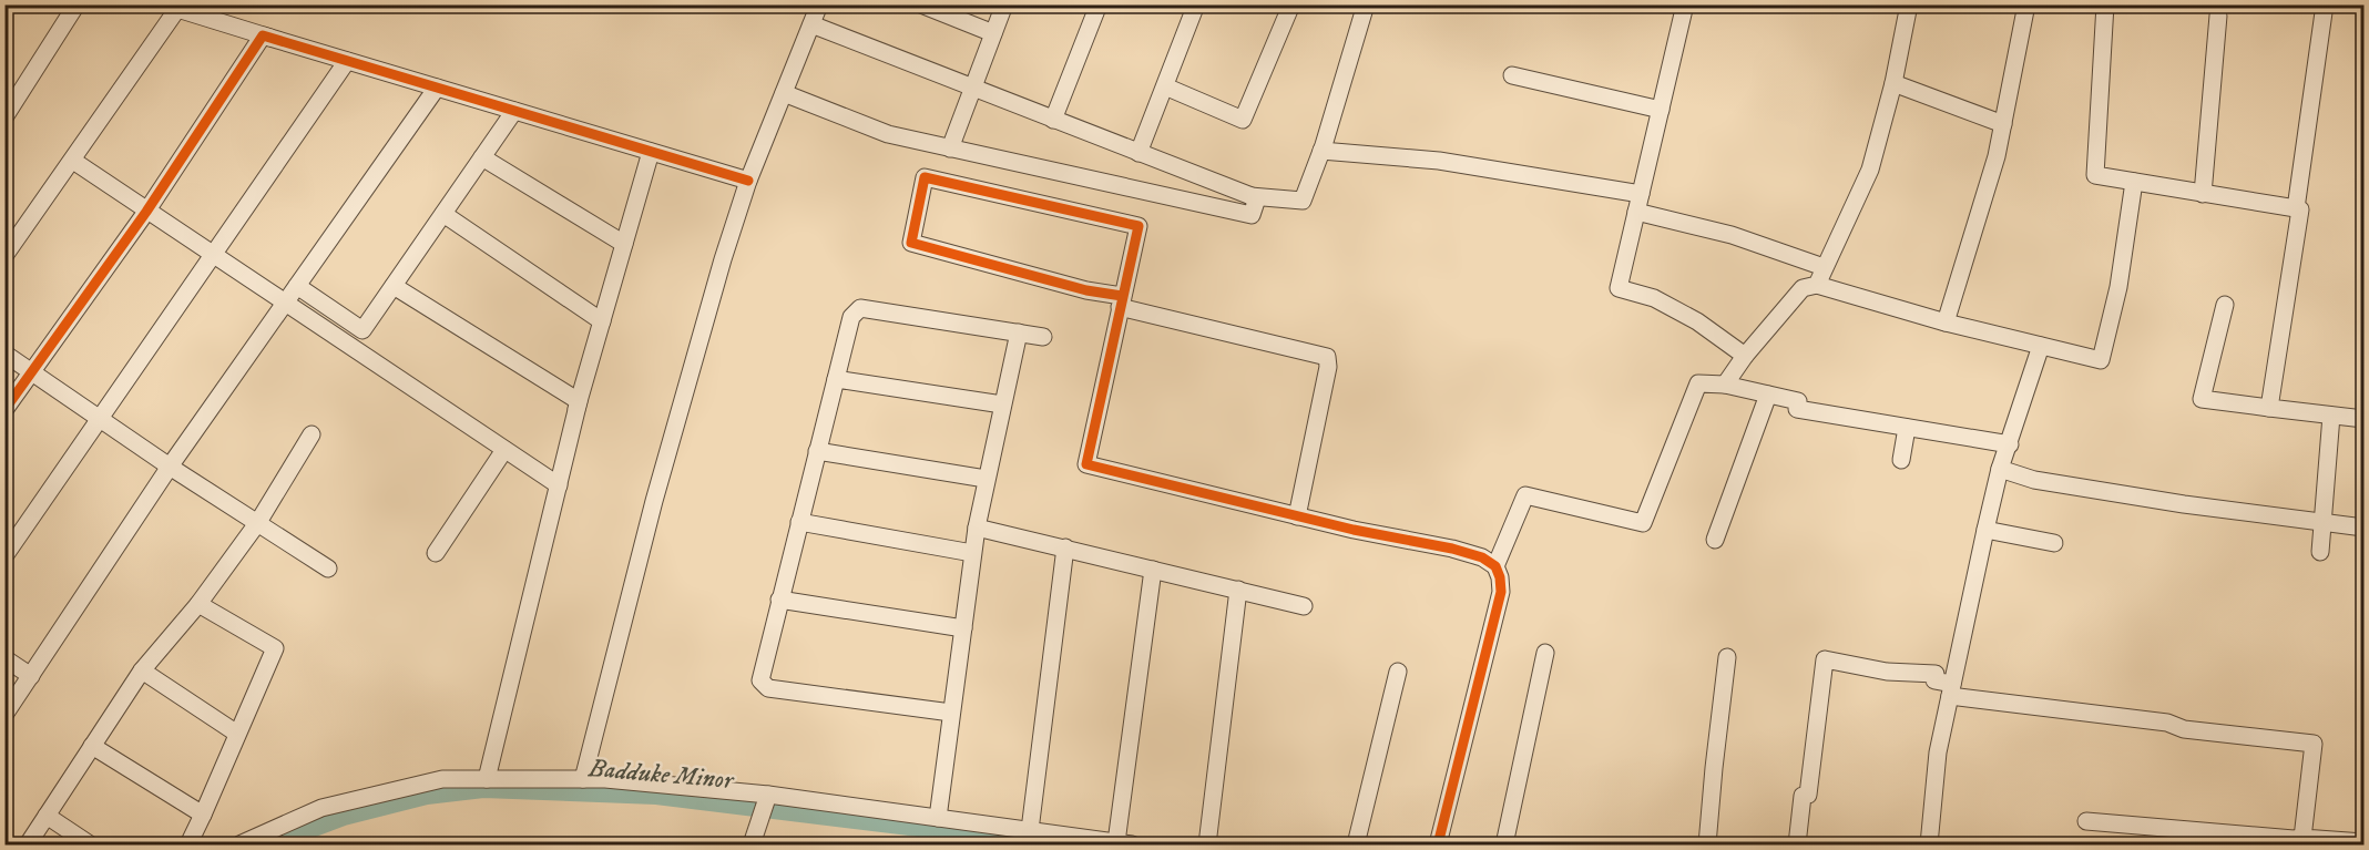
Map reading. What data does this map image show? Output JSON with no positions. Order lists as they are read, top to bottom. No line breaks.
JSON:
{"water":["Badduke Minor"]}
